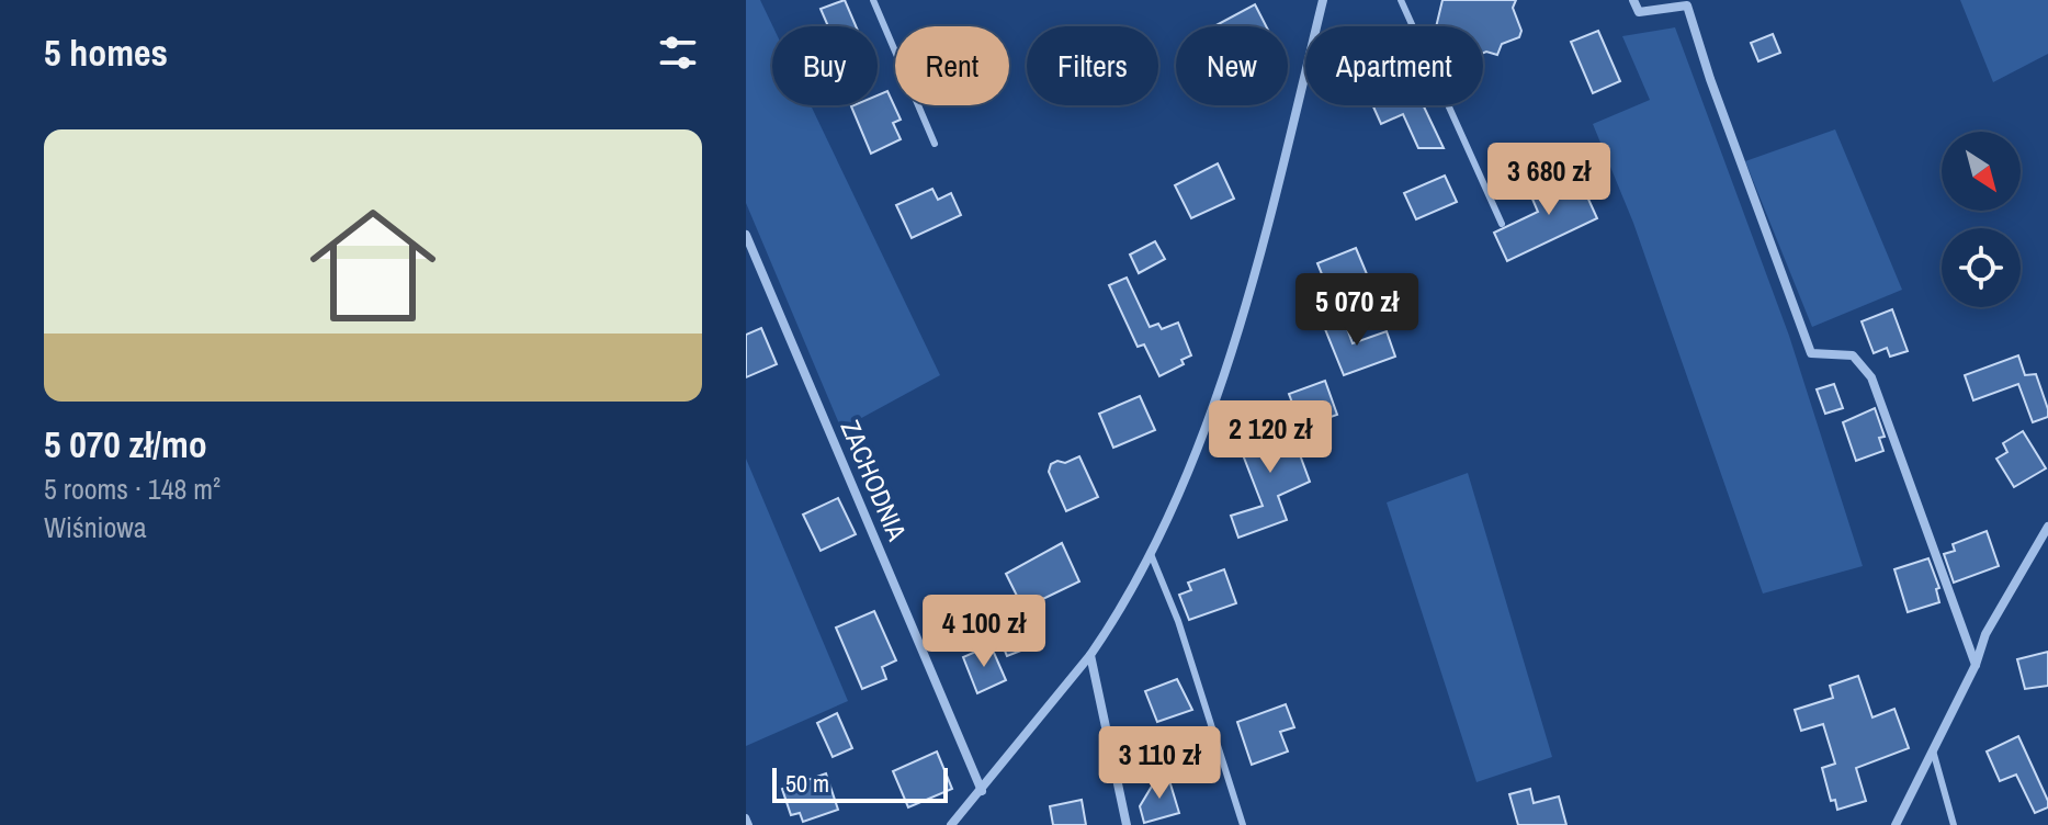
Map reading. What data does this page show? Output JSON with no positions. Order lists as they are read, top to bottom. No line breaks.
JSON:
{"streets":{"street":["ZACHODNIA"]},"scale_bar":"50 m","north":"bottom right","page":{"heading":"5 homes","chip":["Buy","Rent","Filters","New","Apartment"],"list":[{"name":"5 070 zł/mo","note":"5 rooms · 148 m² · Wiśniowa"}],"price":["3 680 zł","5 070 zł","2 120 zł","4 100 zł","3 110 zł"],"scale":"50 m"}}
